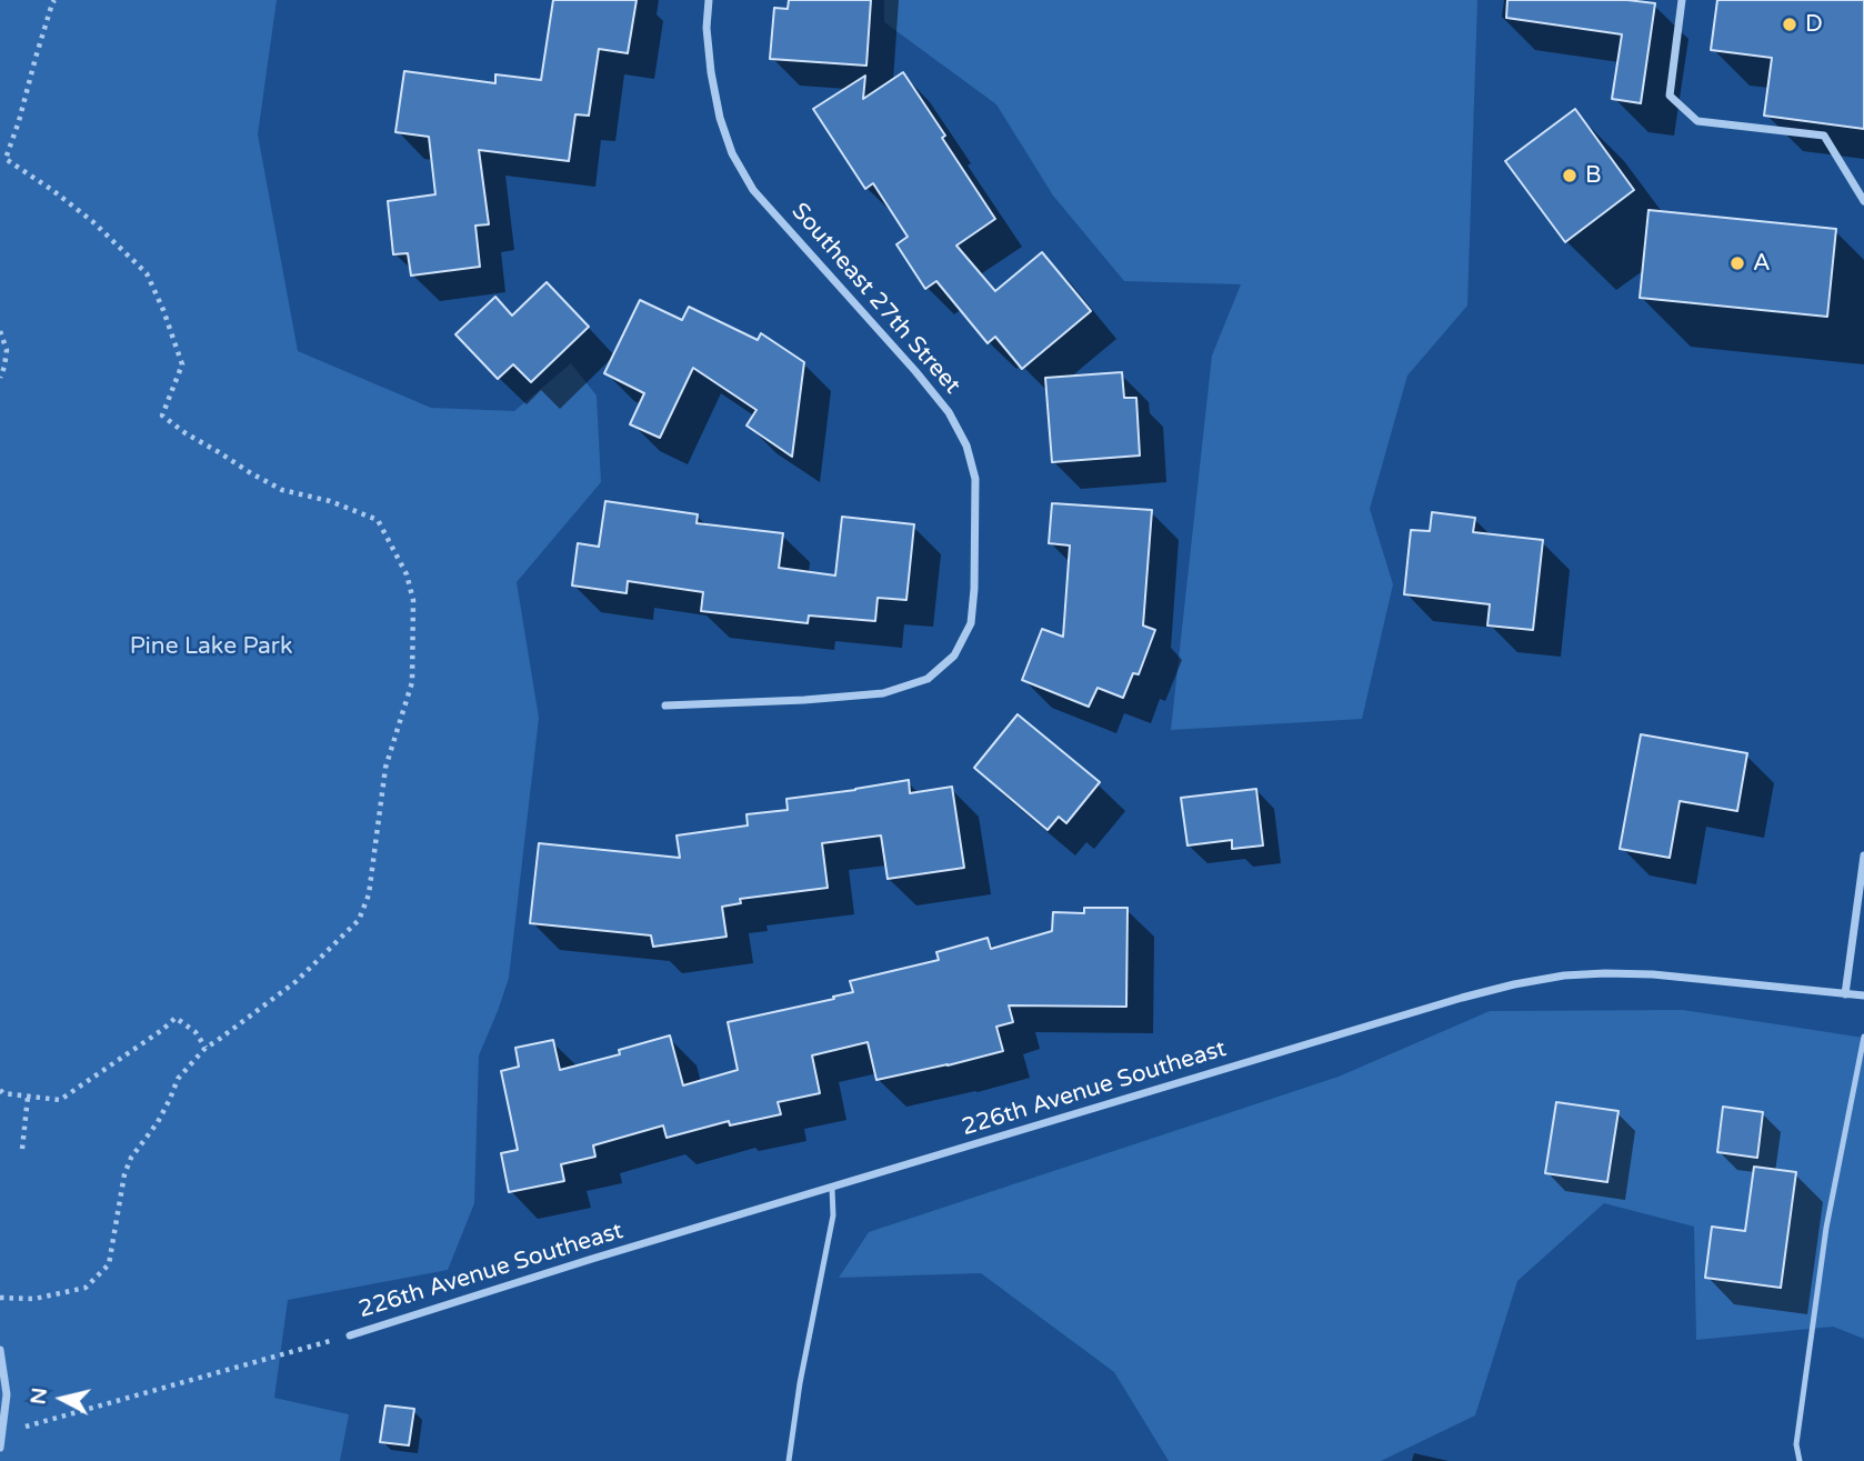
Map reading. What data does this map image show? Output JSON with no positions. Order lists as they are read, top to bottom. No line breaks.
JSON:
{"streets":{"street":["Southeast 27th Street","226th Avenue Southeast"]},"parks":["Pine Lake Park"],"places":["D","B","A"],"north":"left"}
